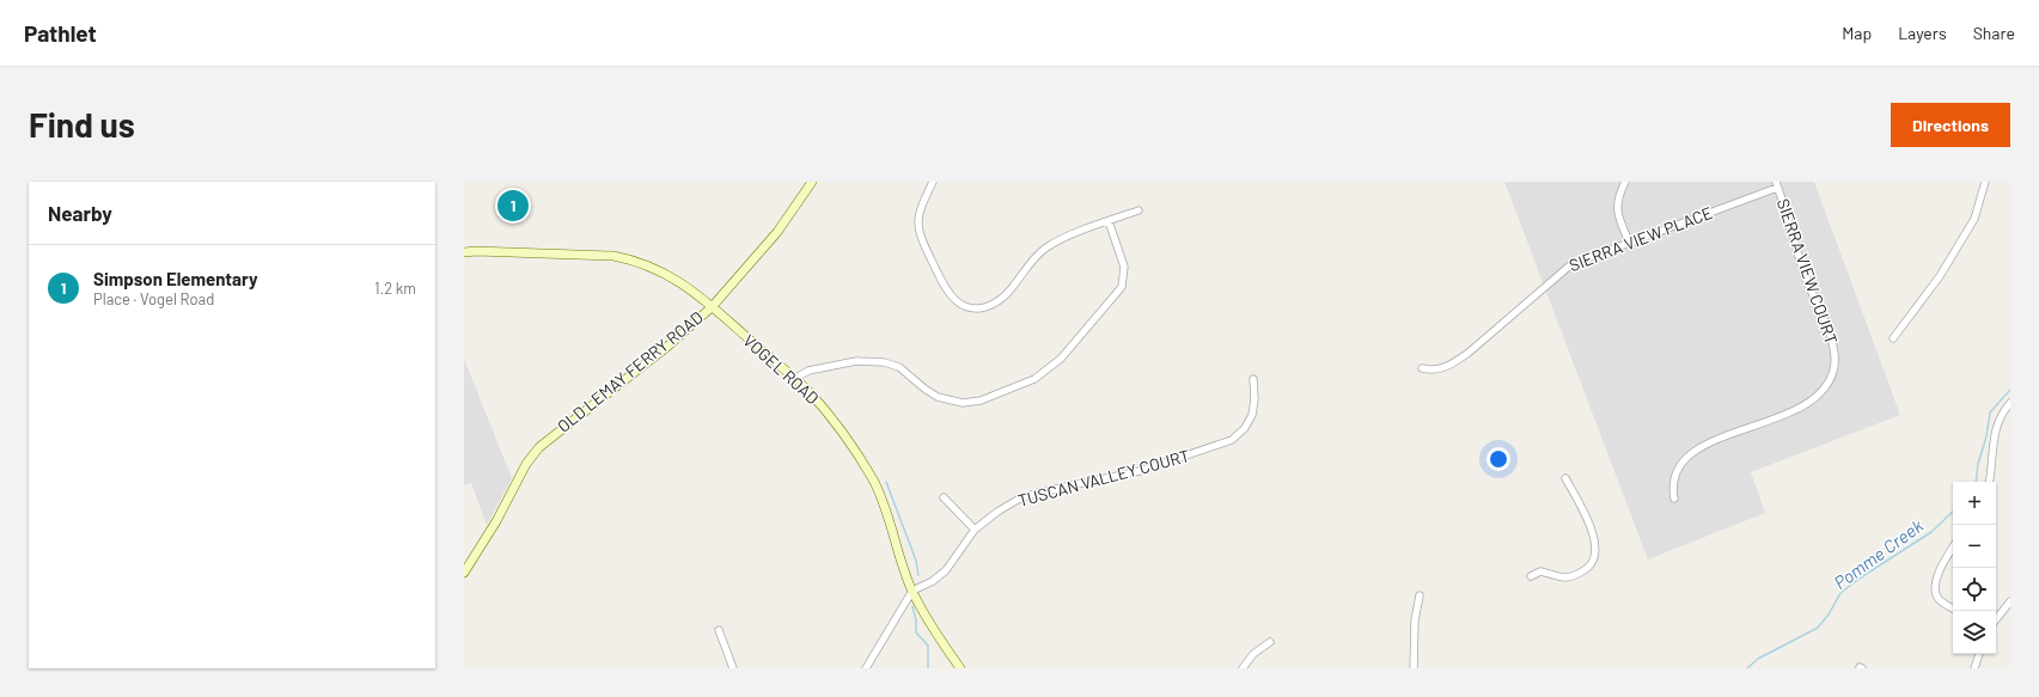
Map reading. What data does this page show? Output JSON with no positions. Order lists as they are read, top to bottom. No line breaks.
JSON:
{"streets":{"main road":["VOGEL ROAD","OLD LEMAY FERRY ROAD"],"street":["SIERRA VIEW PLACE","SIERRA VIEW COURT","TUSCAN VALLEY COURT"]},"crossings":[["SIERRA VIEW PLACE","SIERRA VIEW COURT"],["VOGEL ROAD","OLD LEMAY FERRY ROAD"],["VOGEL ROAD","TUSCAN VALLEY COURT"]],"water":["Pomme Creek"],"page":{"header":"Pathlet","nav":["Map","Layers","Share"],"buttons":"Directions","title":"Find us","heading":"Nearby","pins":"1","list":[{"mark":"1","name":"Simpson Elementary","note":"Place · Vogel Road","value":"1.2 km"}],"map_buttons":["+","−"]}}
